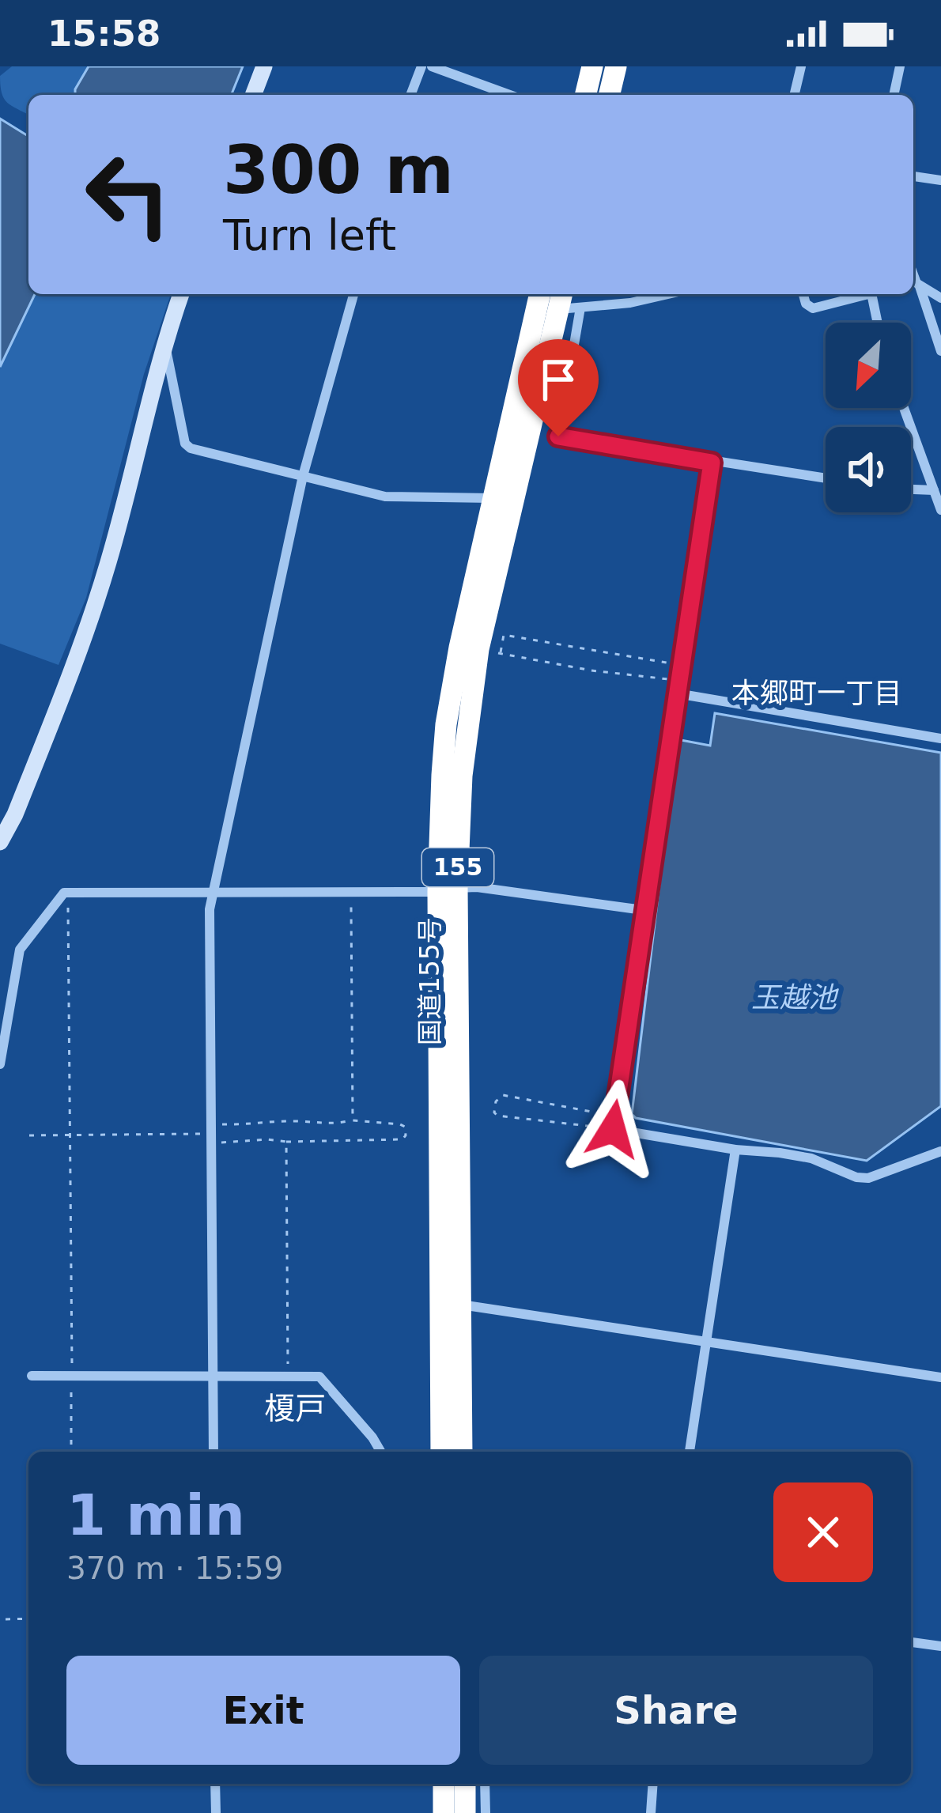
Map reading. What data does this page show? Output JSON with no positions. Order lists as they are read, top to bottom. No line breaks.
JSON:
{"streets":{"highway":["155","国道155号"]},"districts":["本郷町一丁目","榎戸"],"water":["玉越池"],"north":"bottom left","page":{"status":"15:58","turn":["300 m","Turn left"],"heading":["1 min","370 m · 15:59"],"buttons":["Exit","Share"]}}
